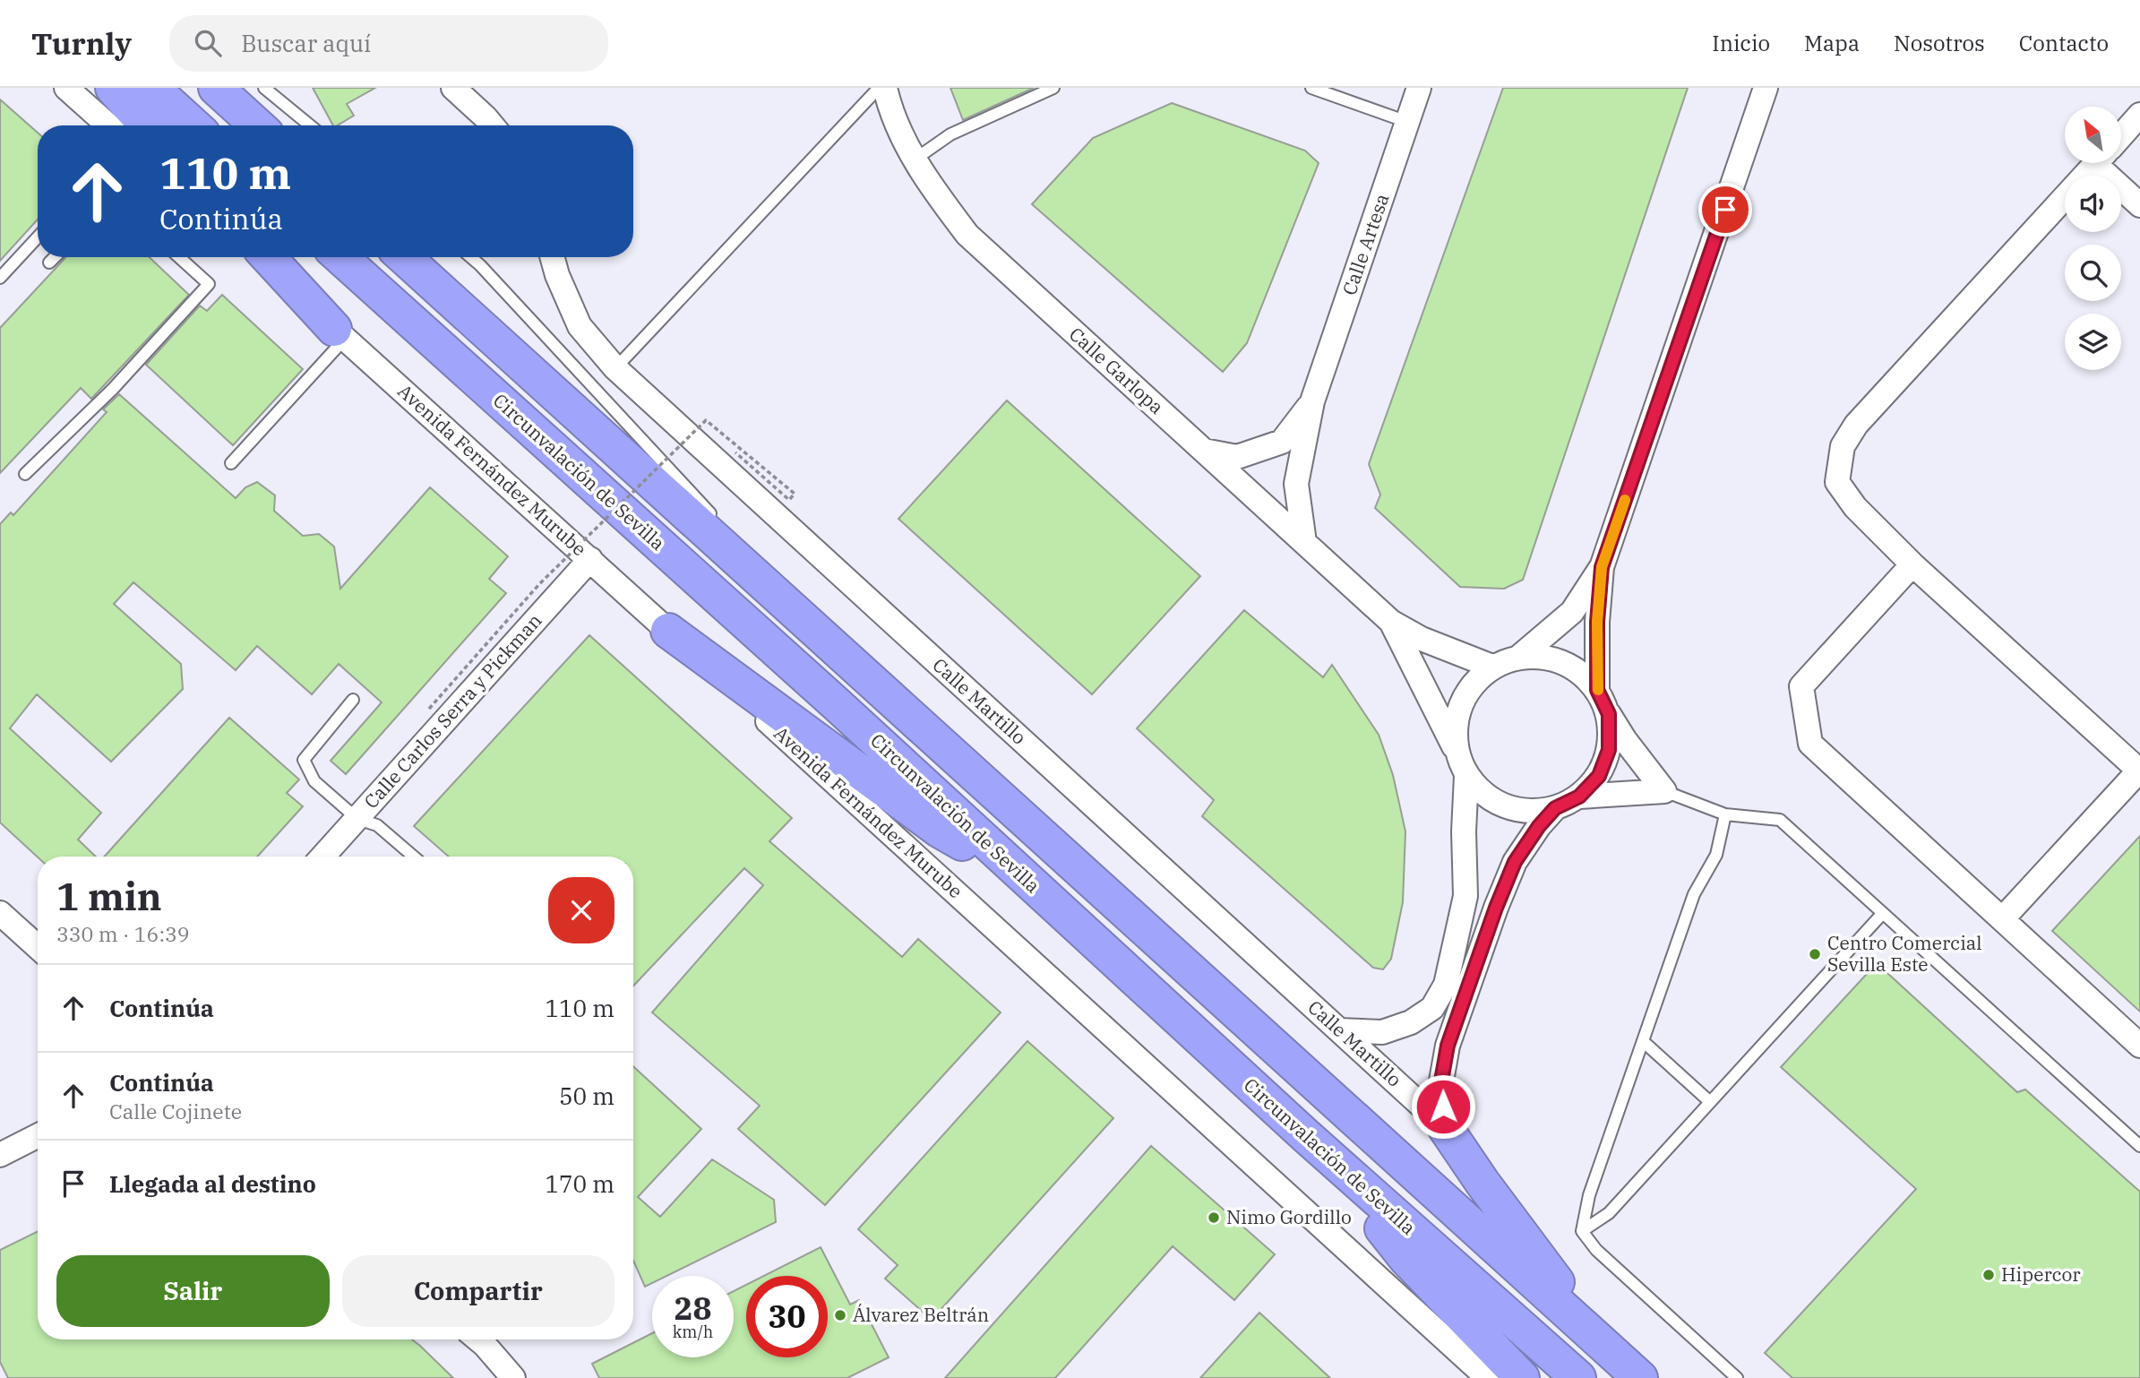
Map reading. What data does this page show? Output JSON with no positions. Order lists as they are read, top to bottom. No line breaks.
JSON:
{"streets":{"highway":["Circunvalación de Sevilla"],"street":["Calle Artesa","Calle Garlopa","Avenida Fernández Murube","Calle Martillo","Calle Carlos Serra y Pickman"]},"crossings":[["Calle Artesa","Calle Garlopa"],["Avenida Fernández Murube","Calle Carlos Serra y Pickman"]],"places":["Centro Comercial Sevilla Este","Nimo Gordillo","Hipercor","Álvarez Beltrán"],"north":"top left","page":{"header":"Turnly","search":"Buscar aquí","nav":["Inicio","Mapa","Nosotros","Contacto"],"turn":["110 m","Continúa"],"heading":["1 min","330 m · 16:39"],"list":[{"name":"Continúa","value":"110 m"},{"name":"Continúa","note":"Calle Cojinete","value":"50 m"},{"name":"Llegada al destino","value":"170 m"}],"buttons":["Salir","Compartir"],"speed":"28 km/h","limit":"30"}}
